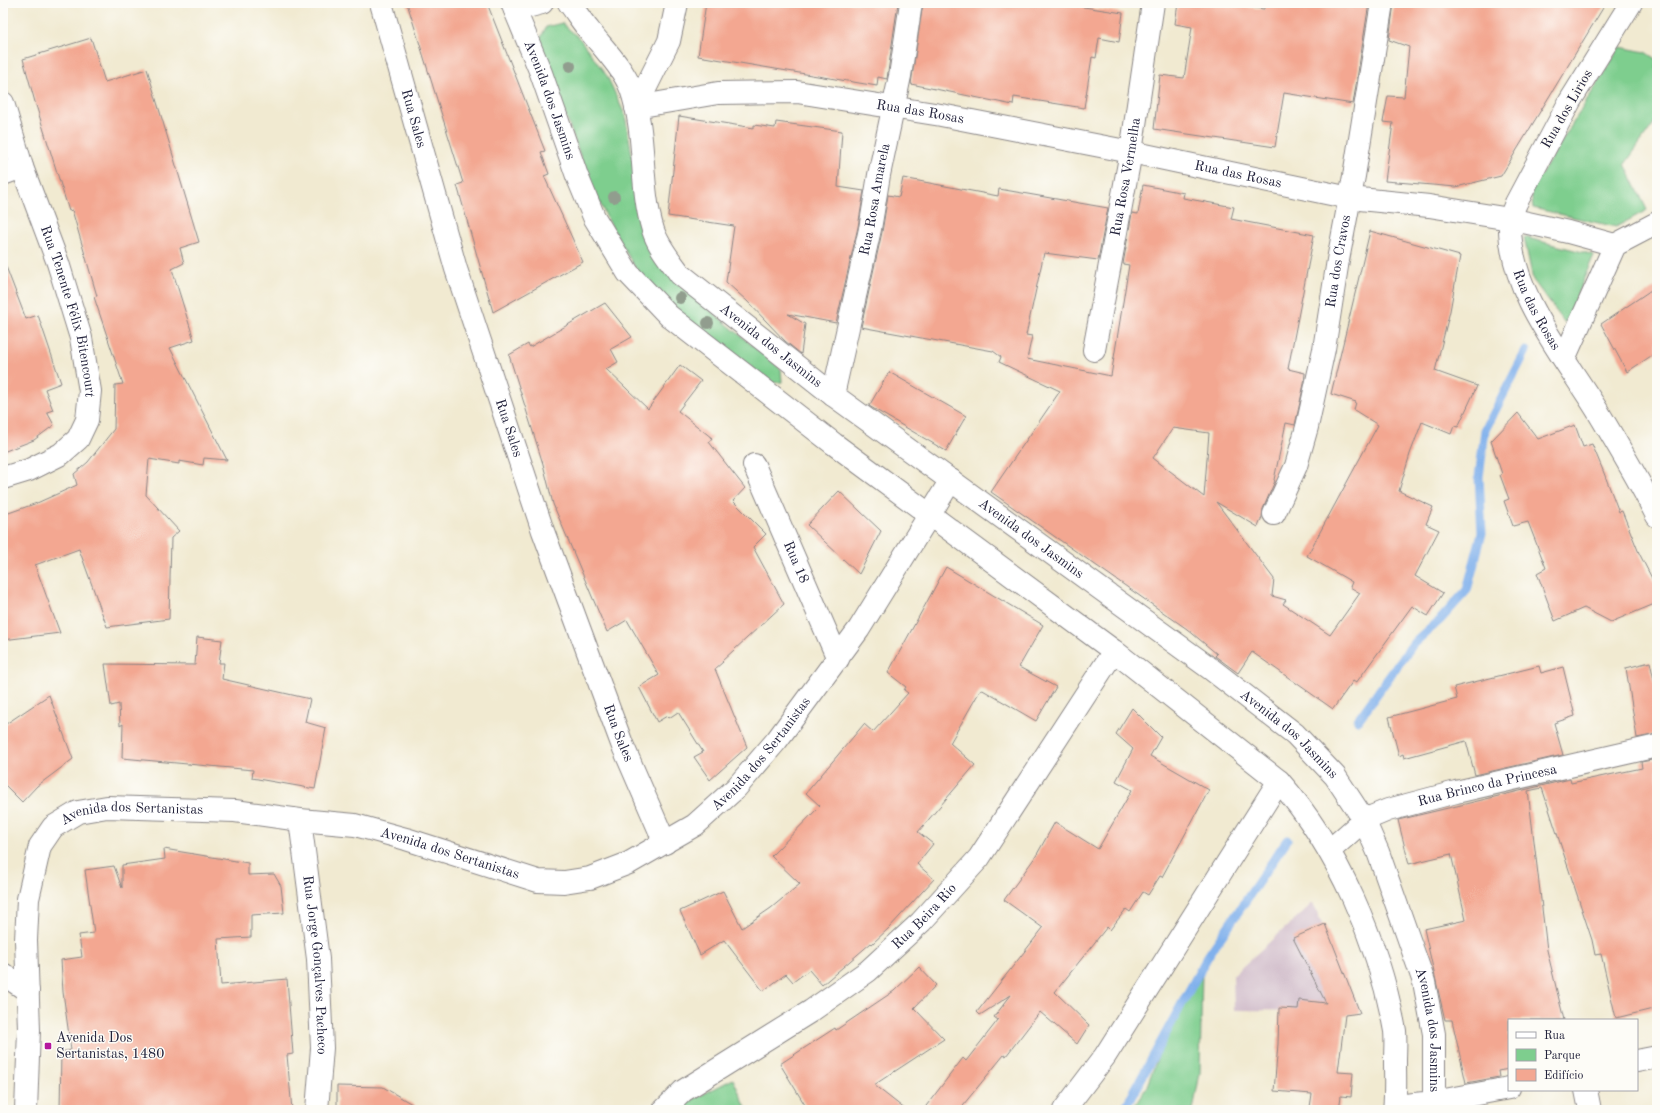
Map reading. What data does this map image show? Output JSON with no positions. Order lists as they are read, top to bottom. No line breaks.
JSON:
{"streets":{"street":["Avenida dos Jasmins","Rua dos Lirios","Rua das Rosas","Rua Sales","Rua Rosa Vermelha","Rua Rosa Amarela","Rua dos Cravos","Rua Tenente Félix Bitencourt","Rua 18","Avenida dos Sertanistas","Rua Brinco da Princesa","Rua Beira Rio","Rua Jorge Gonçalves Pacheco"]},"crossings":[["Avenida dos Jasmins","Rua das Rosas"],["Avenida dos Jasmins","Rua Rosa Amarela"],["Avenida dos Jasmins","Avenida dos Sertanistas"],["Avenida dos Jasmins","Rua Brinco da Princesa"],["Avenida dos Jasmins","Rua Beira Rio"],["Rua dos Lirios","Rua das Rosas"],["Rua das Rosas","Rua Rosa Vermelha"],["Rua das Rosas","Rua Rosa Amarela"],["Rua das Rosas","Rua dos Cravos"],["Rua Sales","Avenida dos Sertanistas"],["Rua 18","Avenida dos Sertanistas"],["Avenida dos Sertanistas","Rua Jorge Gonçalves Pacheco"]],"places":{"transit":["Avenida Dos Sertanistas, 1480"]},"legend":["Rua","Parque","Edifício"]}
